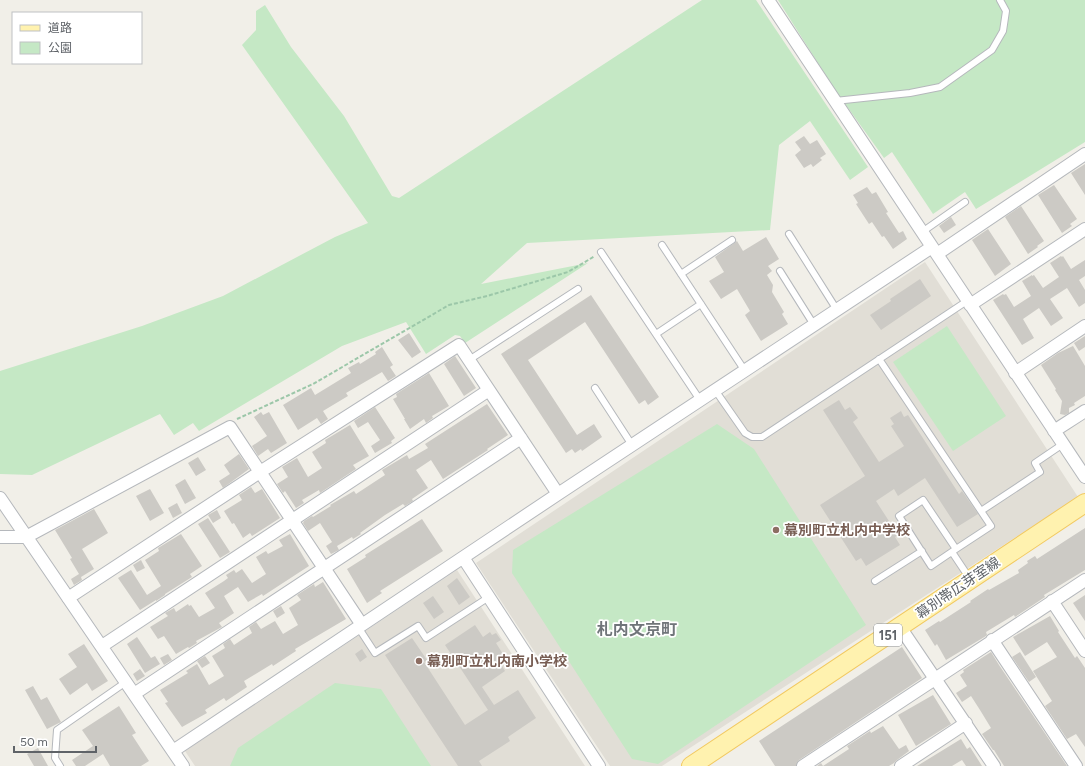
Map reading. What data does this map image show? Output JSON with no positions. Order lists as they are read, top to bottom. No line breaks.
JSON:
{"streets":{"main road":["幕別帯広芽室線","151"]},"districts":["札内文京町"],"places":["幕別町立札内中学校","幕別町立札内南小学校"],"legend":["道路","公園"],"scale_bar":"50 m"}
